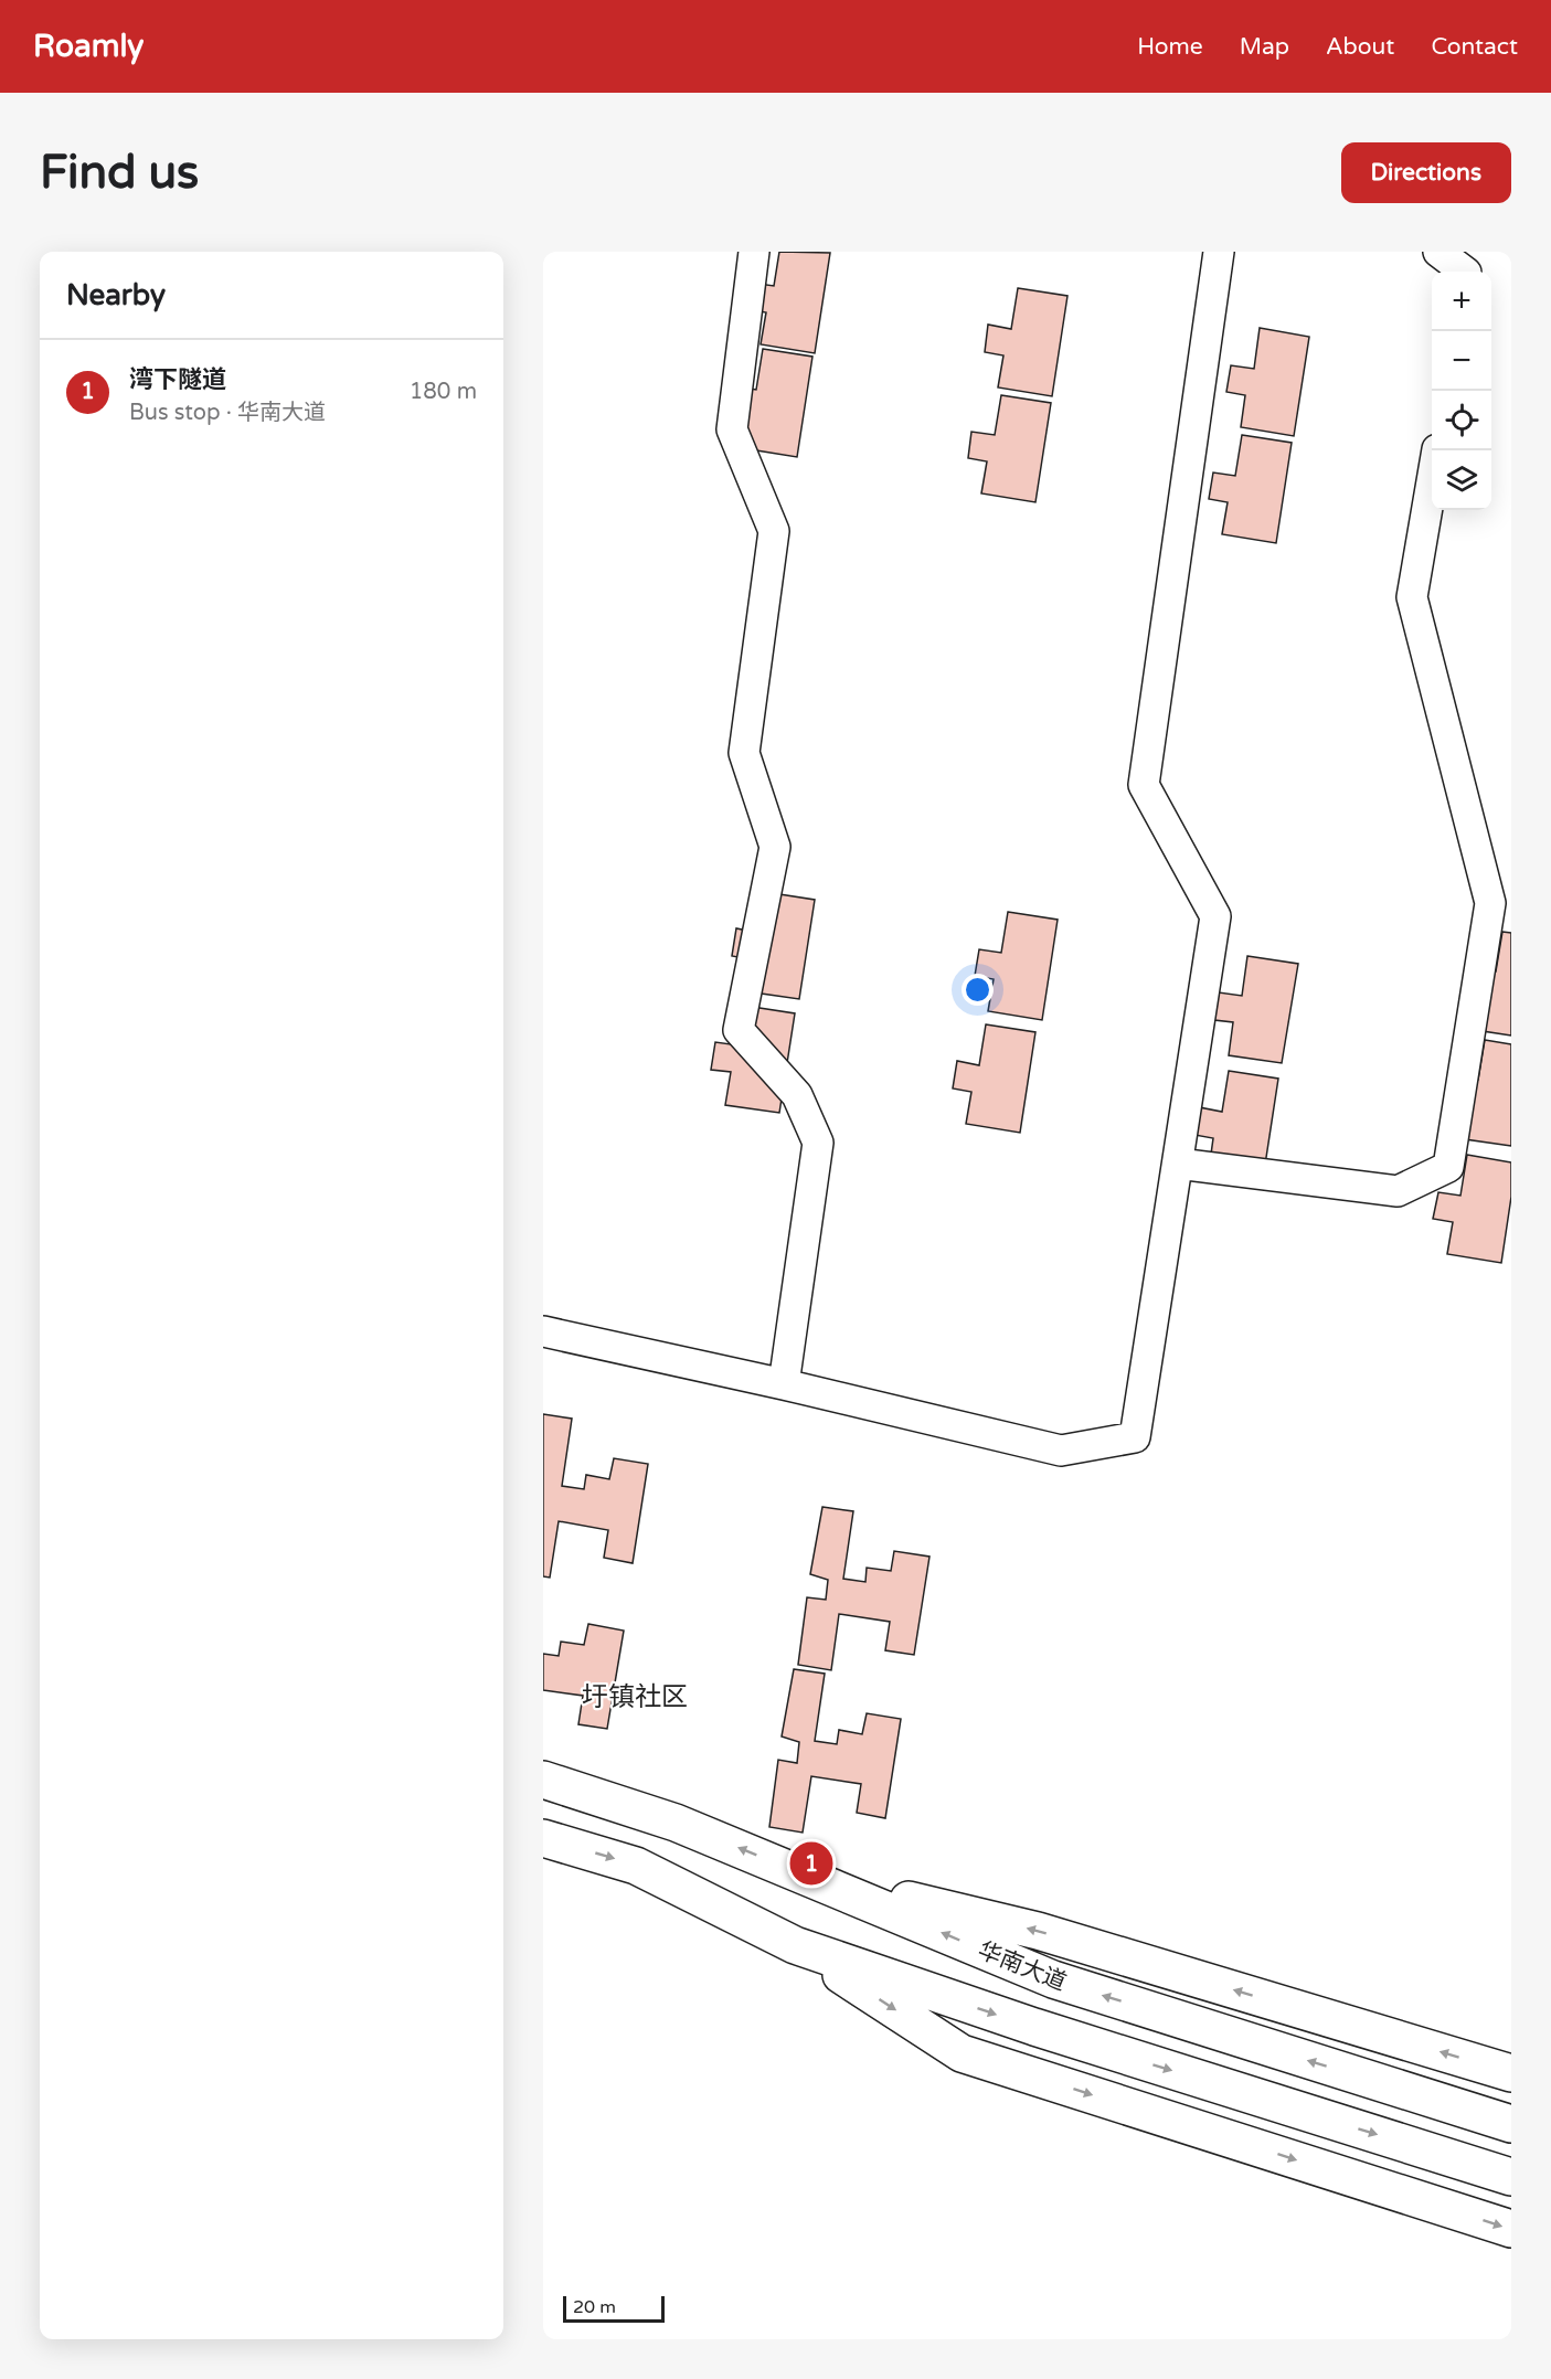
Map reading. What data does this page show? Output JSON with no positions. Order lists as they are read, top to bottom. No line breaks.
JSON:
{"streets":{"main road":["华南大道"]},"districts":["圩镇社区"],"scale_bar":"20 m","page":{"header":"Roamly","nav":["Home","Map","About","Contact"],"buttons":"Directions","title":"Find us","heading":"Nearby","map_buttons":["+","−"],"list":[{"mark":"1","name":"湾下隧道","note":"Bus stop · 华南大道","value":"180 m"}],"pins":"1","scale":"20 m"}}
